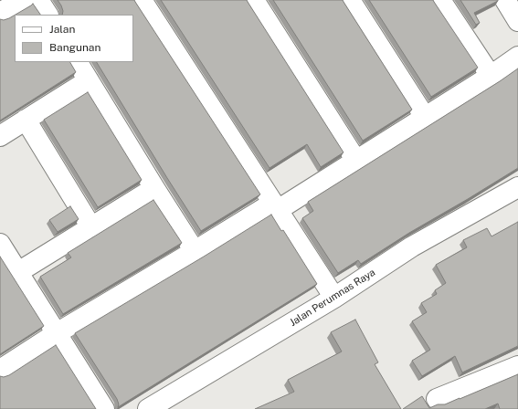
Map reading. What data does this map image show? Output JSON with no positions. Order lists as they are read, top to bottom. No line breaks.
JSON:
{"streets":{"street":["Jalan Perumnas Raya"]},"legend":["Jalan","Bangunan"]}
